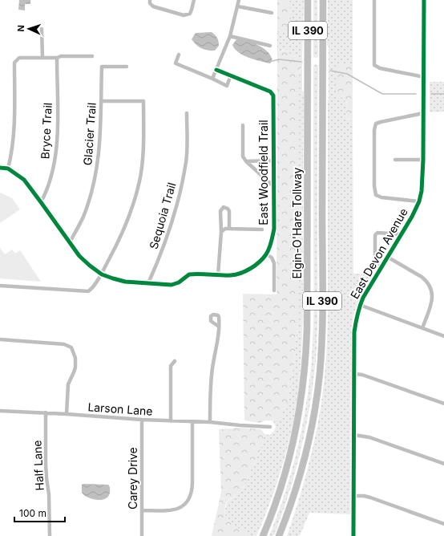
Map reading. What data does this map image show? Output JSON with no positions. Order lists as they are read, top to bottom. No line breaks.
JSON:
{"streets":{"highway":["IL 390","Elgin-O'Hare Tollway"],"street":["Bryce Trail","Glacier Trail","East Woodfield Trail","Sequoia Trail","East Devon Avenue","Larson Lane","Half Lane","Carey Drive"]},"crossings":[["Larson Lane","Half Lane"],["Larson Lane","Carey Drive"]],"scale_bar":"100 m","north":"left"}
